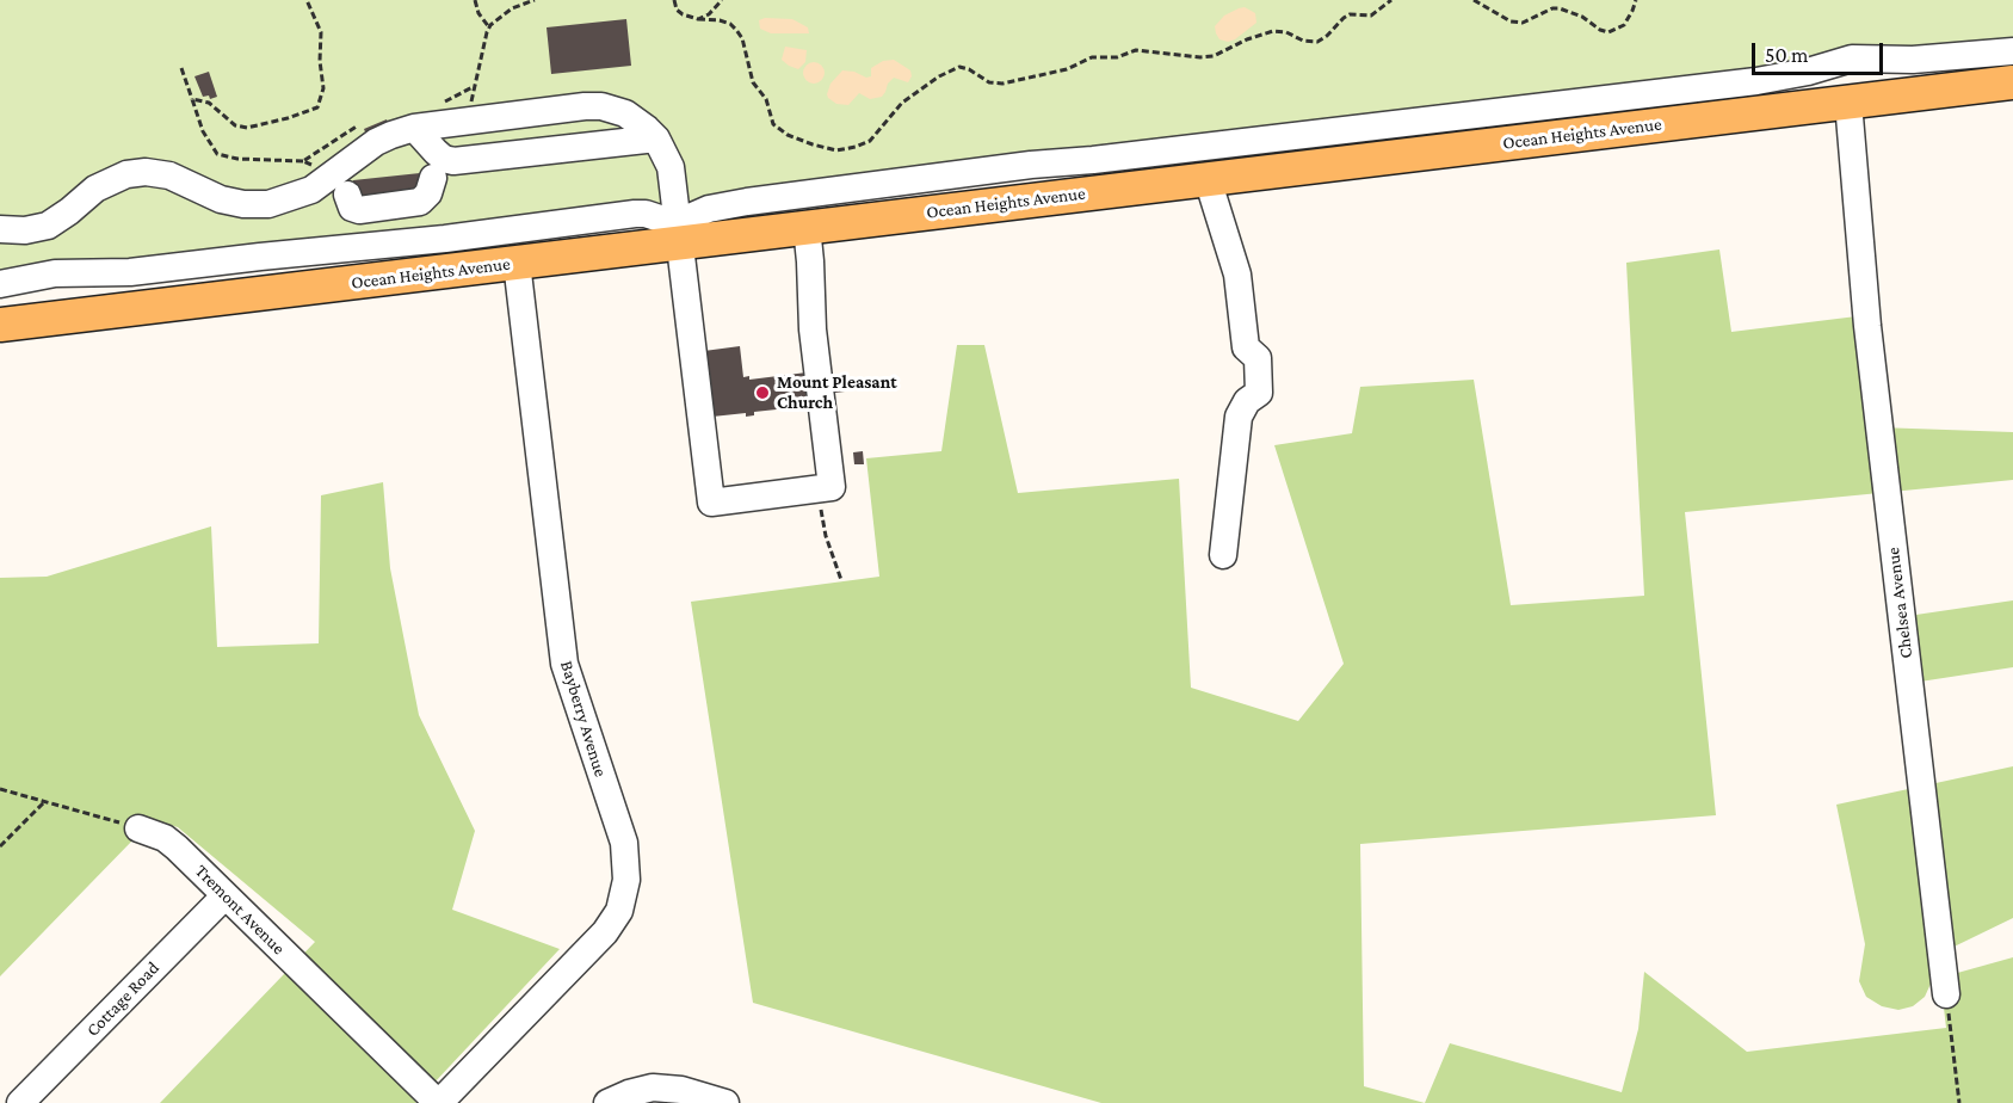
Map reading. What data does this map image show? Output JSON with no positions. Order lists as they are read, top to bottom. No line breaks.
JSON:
{"streets":{"main road":["Ocean Heights Avenue"],"street":["Chelsea Avenue","Bayberry Avenue","Tremont Avenue","Cottage Road"]},"crossings":[["Ocean Heights Avenue","Chelsea Avenue"],["Ocean Heights Avenue","Bayberry Avenue"],["Bayberry Avenue","Tremont Avenue"],["Tremont Avenue","Cottage Road"]],"places":["Mount Pleasant Church"],"scale_bar":"50 m"}
